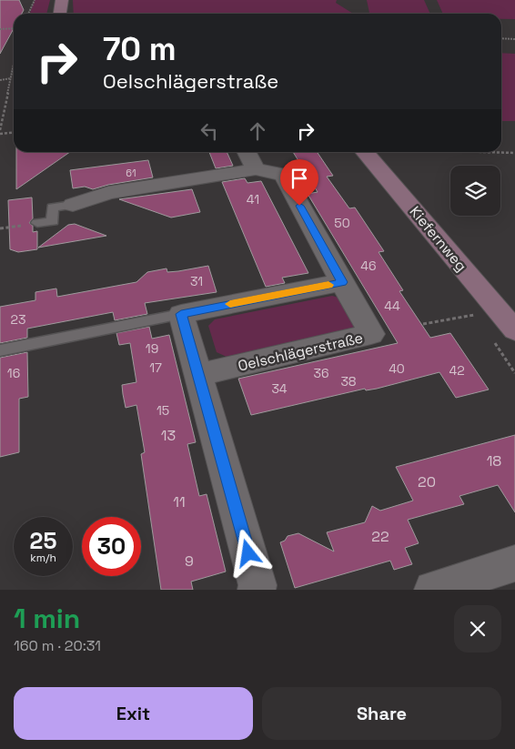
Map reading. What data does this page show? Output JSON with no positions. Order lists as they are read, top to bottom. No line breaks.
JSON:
{"streets":{"street":["Kiefernweg","Oelschlägerstraße"]},"house_numbers":["61","41","50","46","31","44","23","19","17","40","42","16","36","38","34","15","13","18","20","11","22","9"],"page":{"turn":["70 m","Oelschlägerstraße"],"speed":"25 km/h","limit":"30","heading":["1 min","160 m · 20:31"],"buttons":["Exit","Share"]}}
